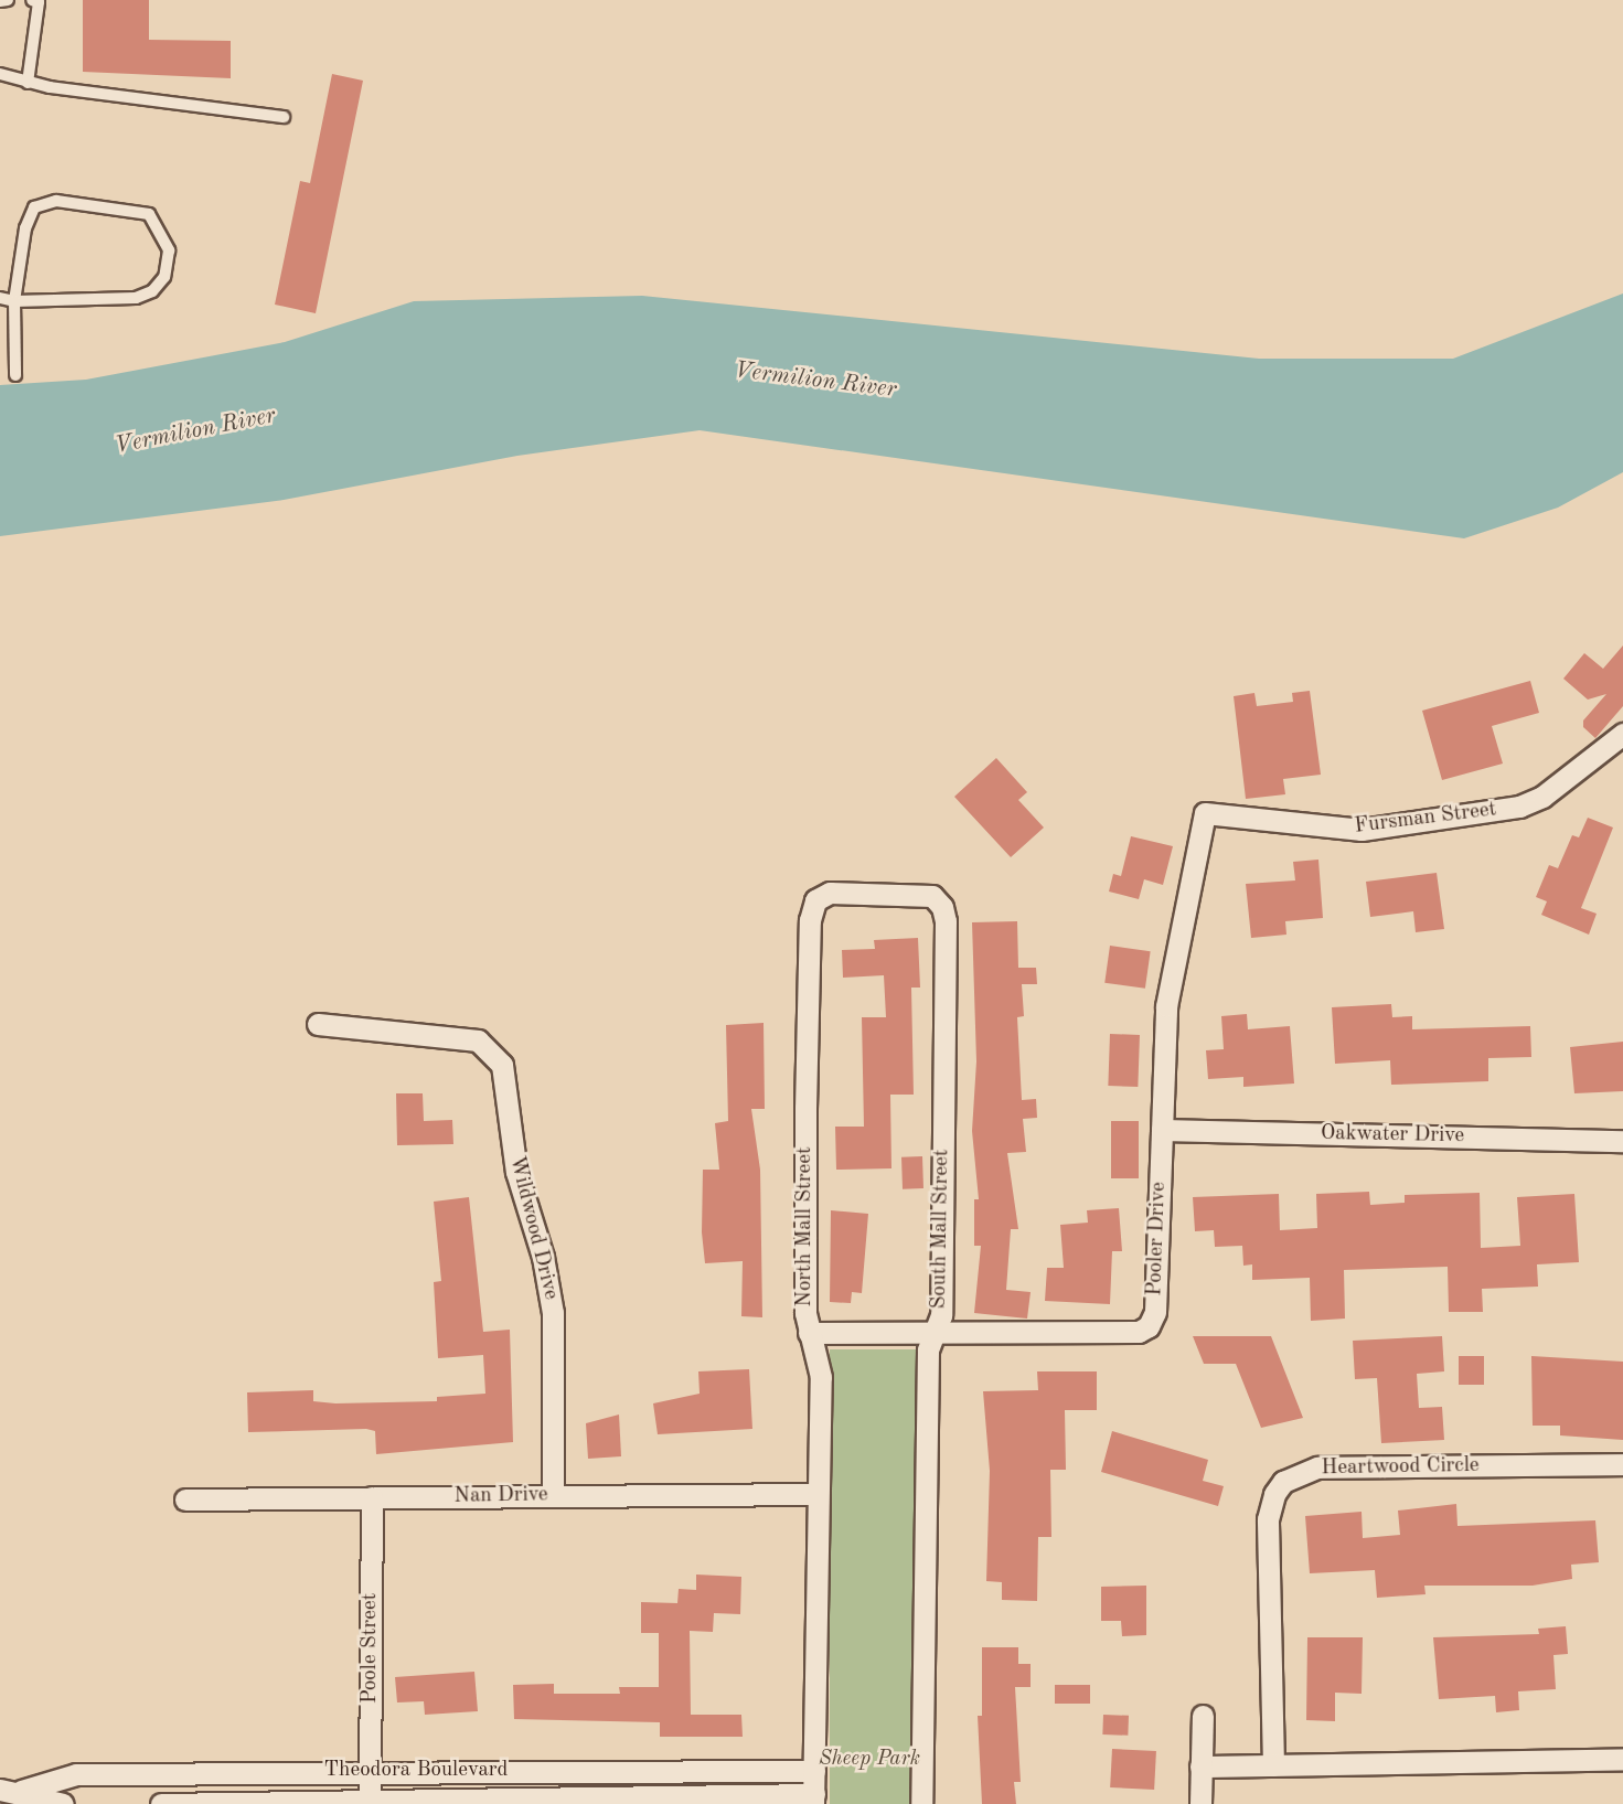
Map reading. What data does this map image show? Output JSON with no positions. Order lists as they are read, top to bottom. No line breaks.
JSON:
{"streets":{"street":["Fursman Street","Oakwater Drive","North Mall Street","Wildwood Drive","South Mall Street","Pooler Drive","Heartwood Circle","Nan Drive","Poole Street","Theodora Boulevard"]},"crossings":[["Fursman Street","Pooler Drive"],["Oakwater Drive","Pooler Drive"],["North Mall Street","South Mall Street"],["North Mall Street","Pooler Drive"],["North Mall Street","Nan Drive"],["North Mall Street","Theodora Boulevard"],["Wildwood Drive","Nan Drive"],["South Mall Street","Pooler Drive"],["Nan Drive","Poole Street"],["Poole Street","Theodora Boulevard"]],"water":["Vermilion River"],"parks":["Sheep Park"]}
